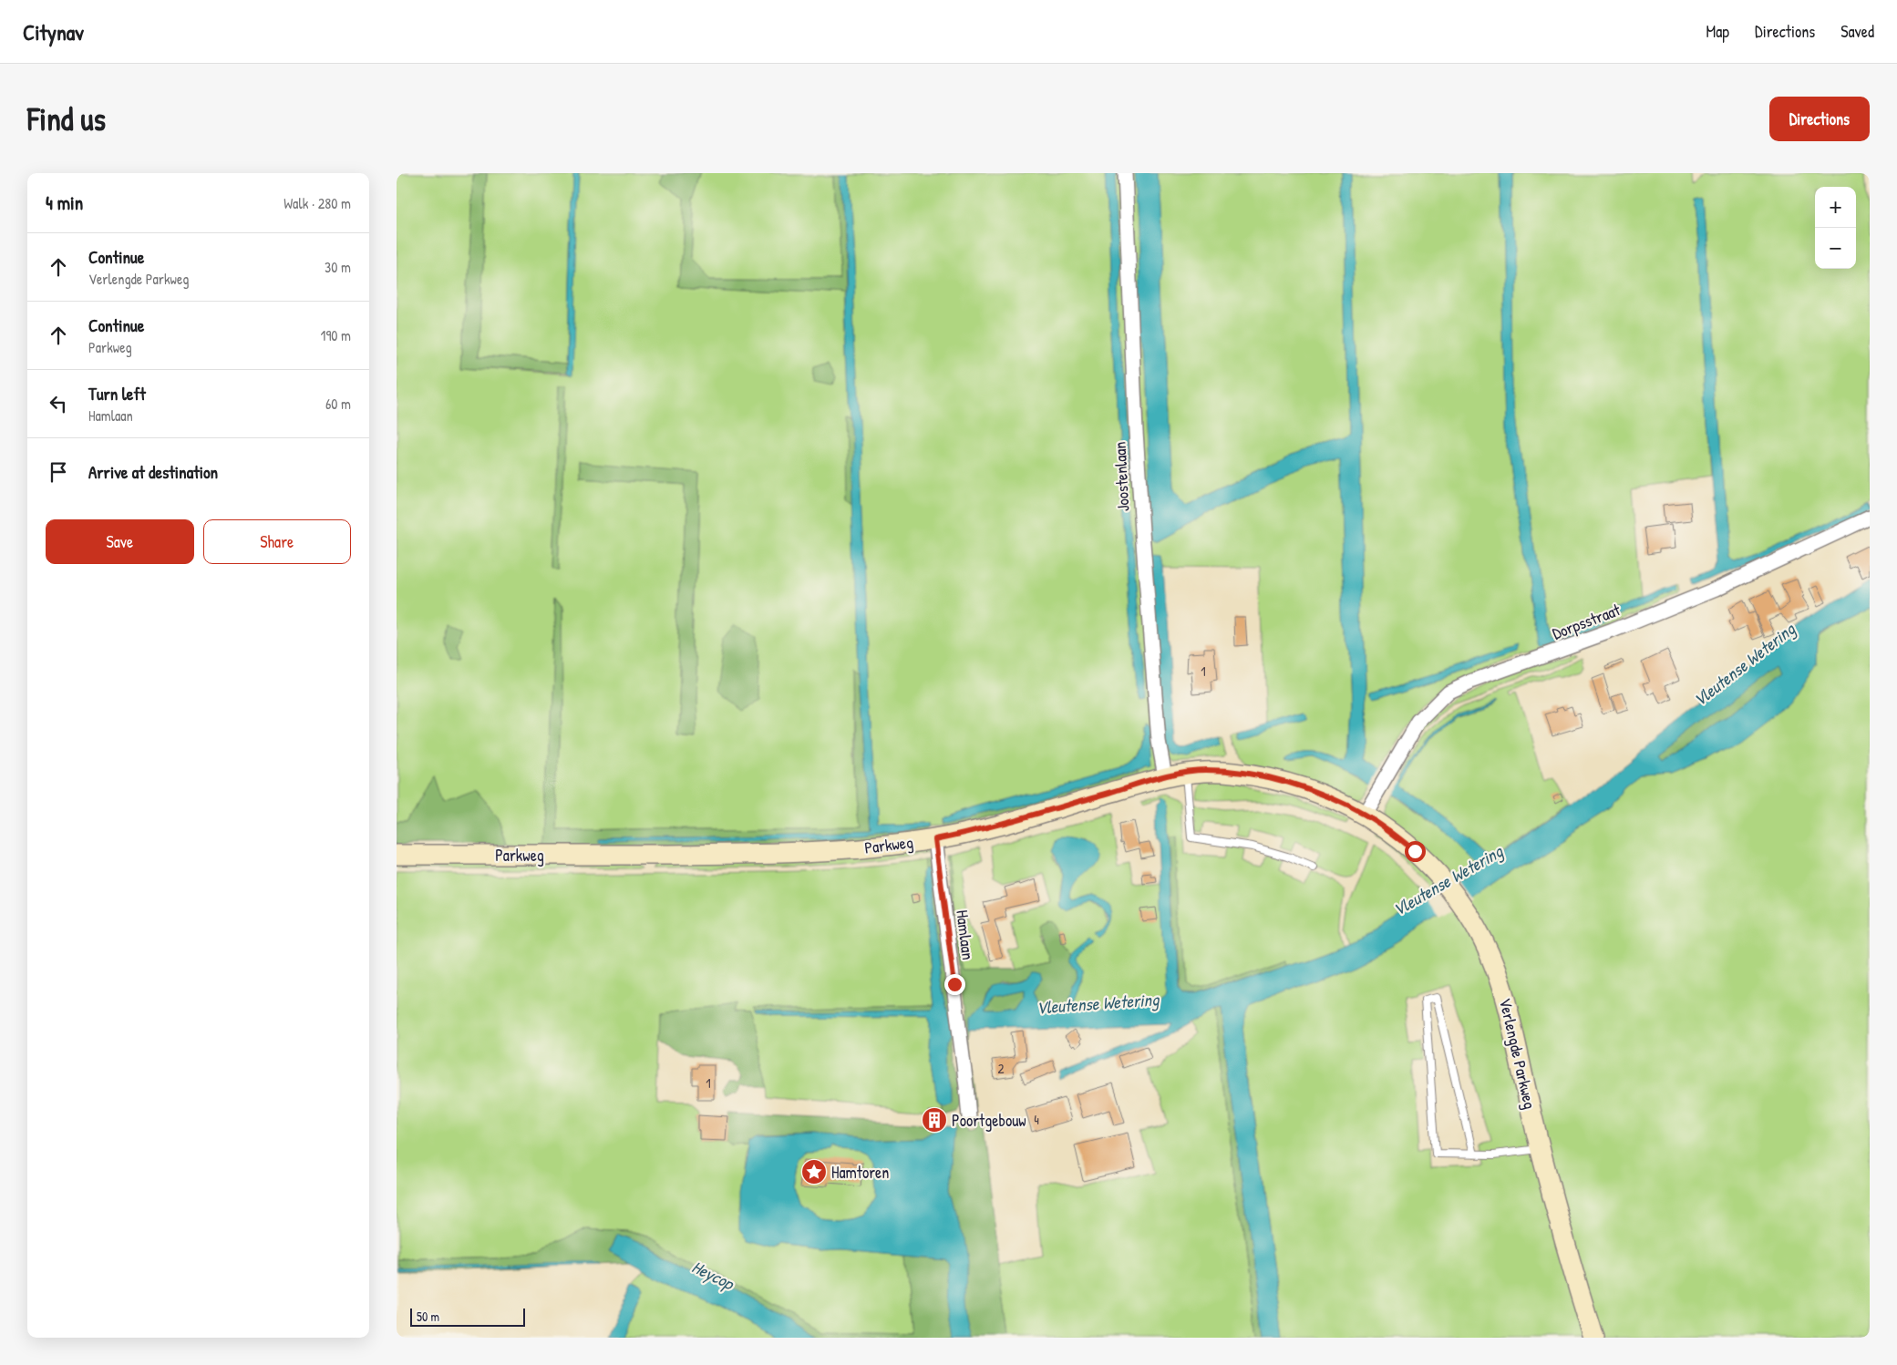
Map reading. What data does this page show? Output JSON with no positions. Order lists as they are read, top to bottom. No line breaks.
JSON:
{"streets":{"street":["Joostenlaan","Dorpsstraat","Parkweg","Hamlaan","Verlengde Parkweg"]},"crossings":[["Joostenlaan","Parkweg"],["Dorpsstraat","Parkweg"],["Dorpsstraat","Verlengde Parkweg"],["Parkweg","Hamlaan"],["Parkweg","Verlengde Parkweg"]],"water":["Vleutense Wetering","Heycop"],"places":{"building":["Poortgebouw"],"place":["Hamtoren"]},"house_numbers":["1","2","1","4"],"scale_bar":"50 m","page":{"header":"Citynav","nav":["Map","Directions","Saved"],"buttons":["Directions",["Save","Share"]],"title":"Find us","heading":["4 min","Walk · 280 m"],"map_buttons":["+","−"],"list":[["Continue","Verlengde Parkweg","30 m"],["Continue","Parkweg","190 m"],["Turn left","Hamlaan","60 m"],"Arrive at destination"],"scale":"50 m"}}
